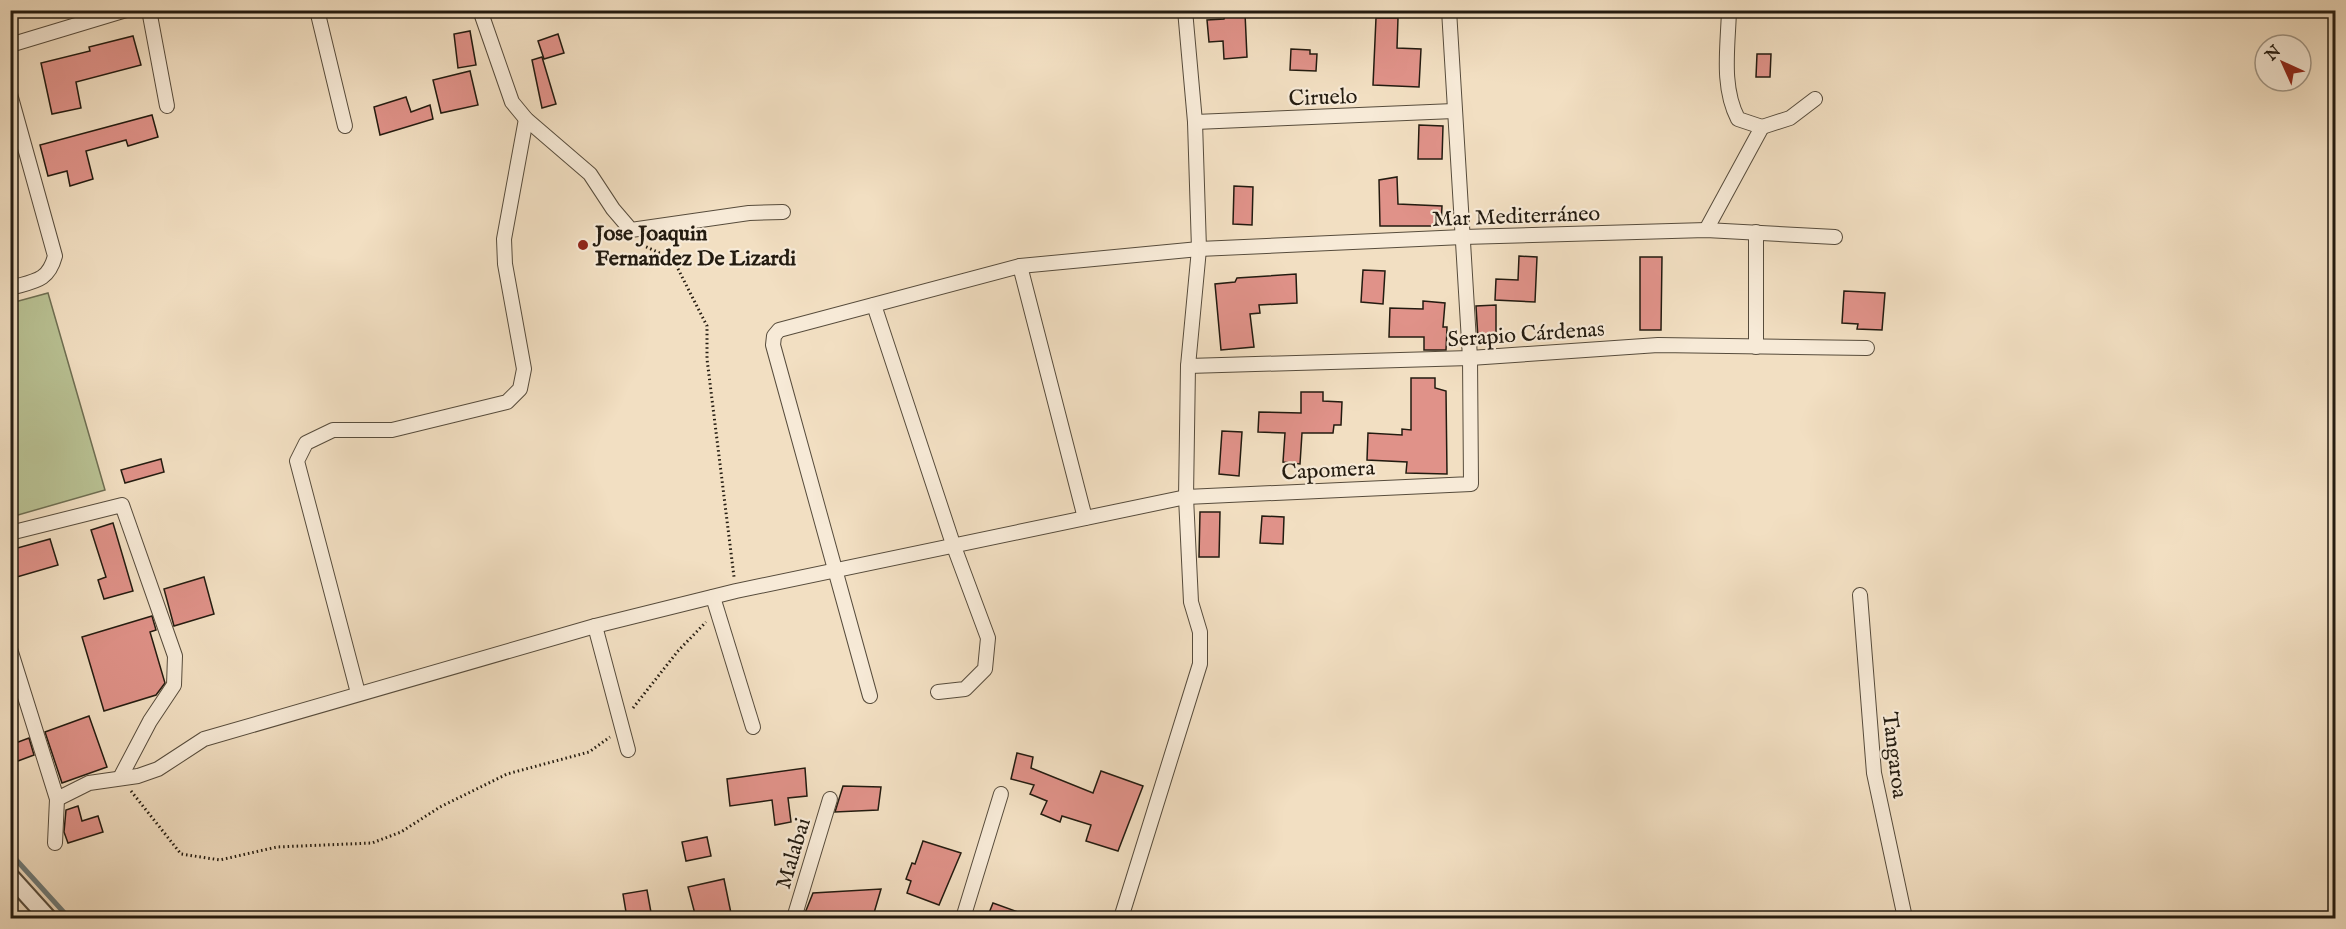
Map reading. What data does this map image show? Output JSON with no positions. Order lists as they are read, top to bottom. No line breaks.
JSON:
{"streets":{"street":["Ciruelo","Mar Mediterráneo","Serapio Cárdenas","Capomera","Tangaroa","Malabai"]},"crossings":[["Mar Mediterráneo","Capomera"],["Serapio Cárdenas","Capomera"]],"places":["Jose Joaquin Fernandez De Lizardi"],"north":"top left"}
